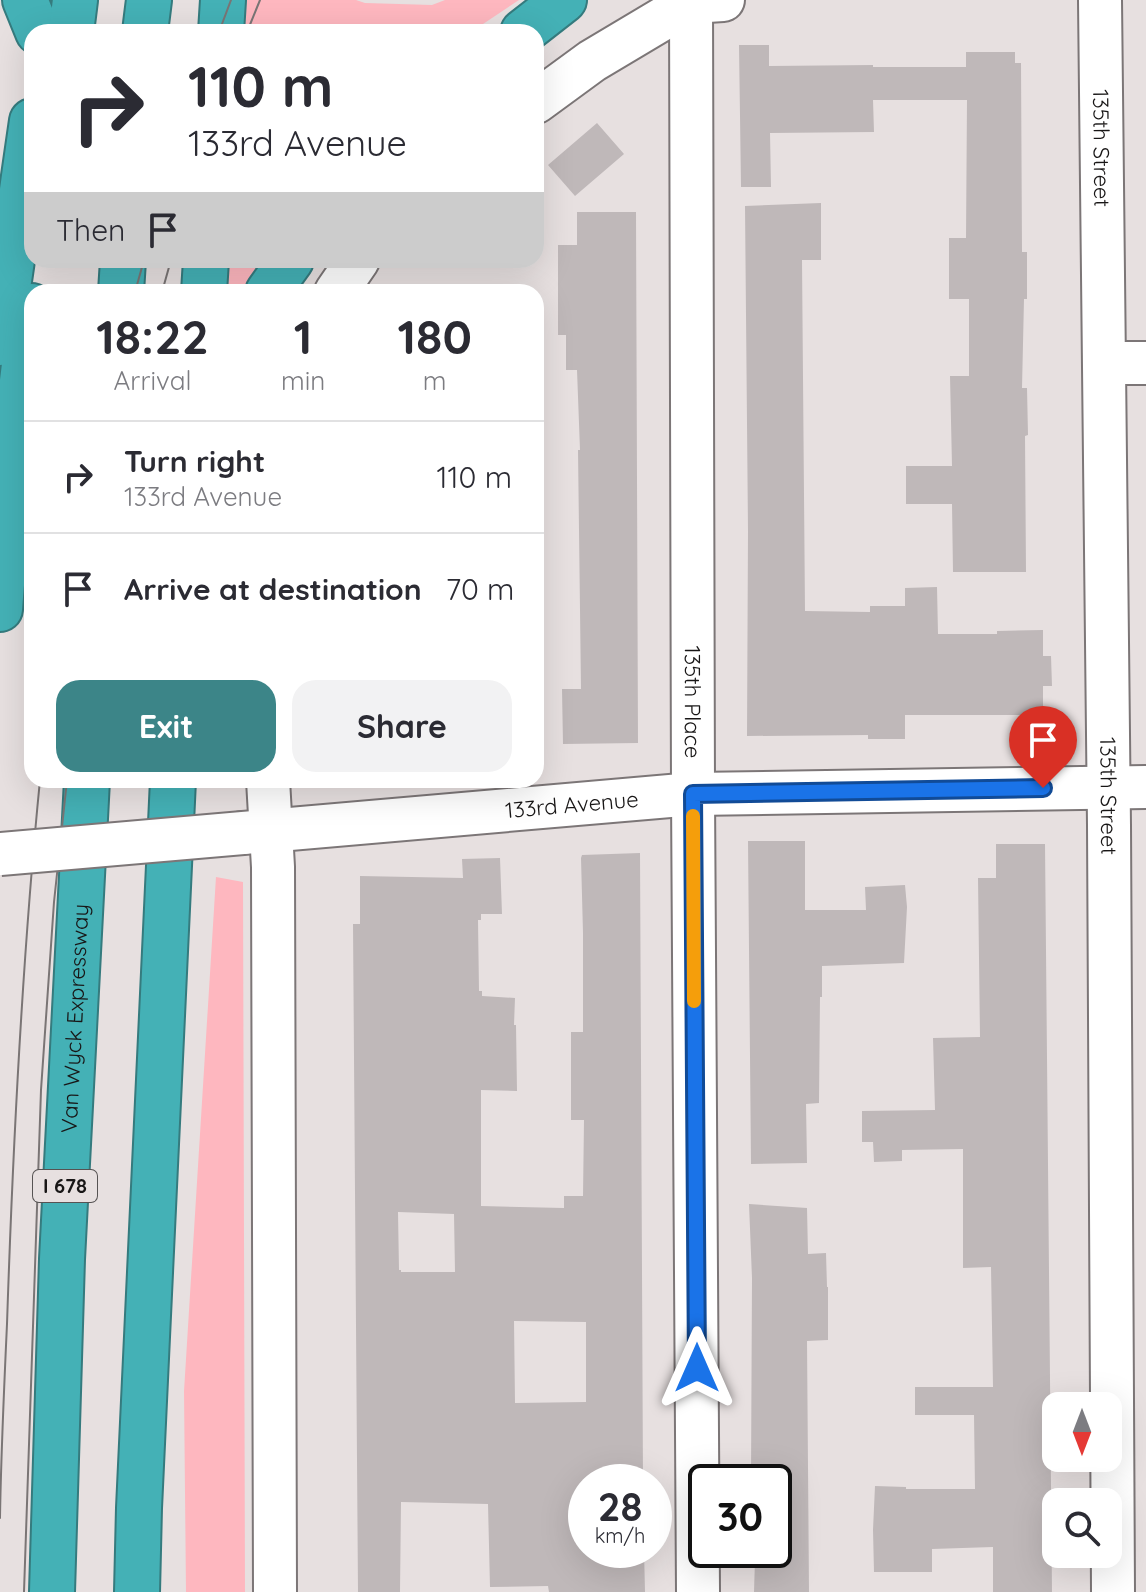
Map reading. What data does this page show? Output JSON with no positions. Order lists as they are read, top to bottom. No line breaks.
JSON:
{"streets":{"highway":["Van Wyck Expressway","I 678"],"street":["135th Street","135th Place","133rd Avenue"]},"crossings":[["135th Street","133rd Avenue"],["135th Place","133rd Avenue"]],"north":"bottom","page":{"turn":["110 m","133rd Avenue"],"then":"Then","eta":["18:22","Arrival","1","min","180","m"],"list":[{"name":"Turn right","note":"133rd Avenue","value":"110 m"},{"name":"Arrive at destination","value":"70 m"}],"buttons":["Exit","Share"],"speed":"28 km/h","limit":"30"}}
